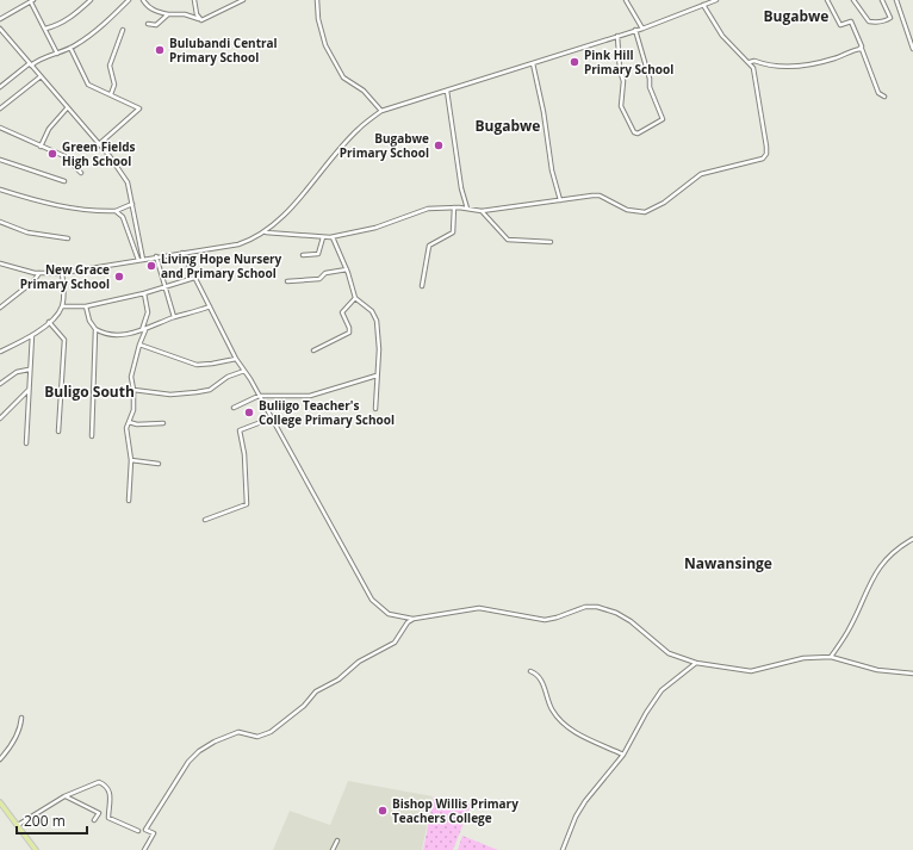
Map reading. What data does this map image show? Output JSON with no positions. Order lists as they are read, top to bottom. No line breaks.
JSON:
{"districts":["Bugabwe","Bugabwe","Buligo South","Nawansinge"],"places":["Bulubandi Central Primary School","Pink Hill Primary School","Bugabwe Primary School","Green Fields High School","Living Hope Nursery and Primary School","New Grace Primary School","Buliigo Teacher's College Primary School","Bishop Willis Primary Teachers College"],"scale_bar":"200 m"}
